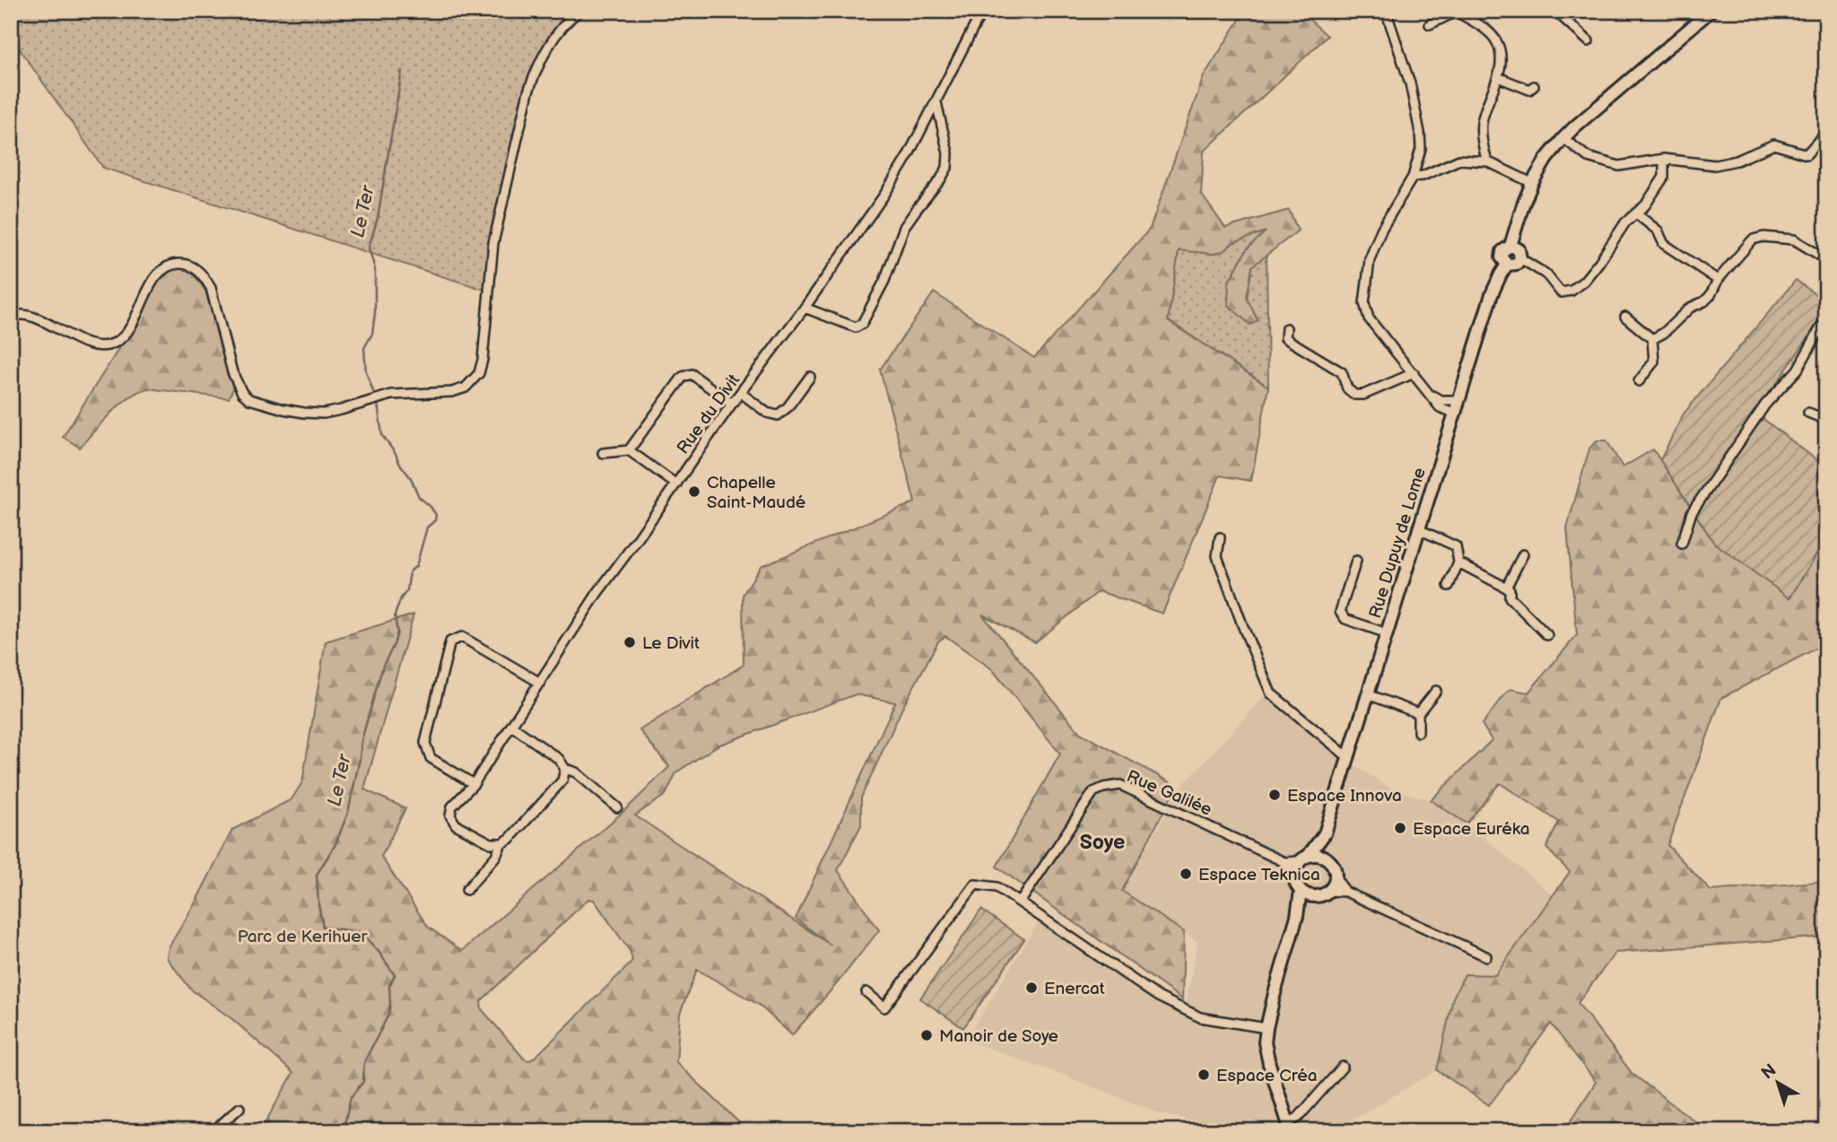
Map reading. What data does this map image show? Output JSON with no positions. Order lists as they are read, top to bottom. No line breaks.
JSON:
{"streets":{"street":["Rue du Divit","Rue Dupuy de Lome","Rue Galilée"]},"crossings":[["Rue Dupuy de Lome","Rue Galilée"]],"districts":["Soye"],"water":["Le Ter"],"parks":["Parc de Kerihuer"],"places":["Chapelle Saint-Maudé","Le Divit","Espace Innova","Espace Euréka","Espace Teknica","Enercat","Manoir de Soye","Espace Créa"],"north":"top left"}
